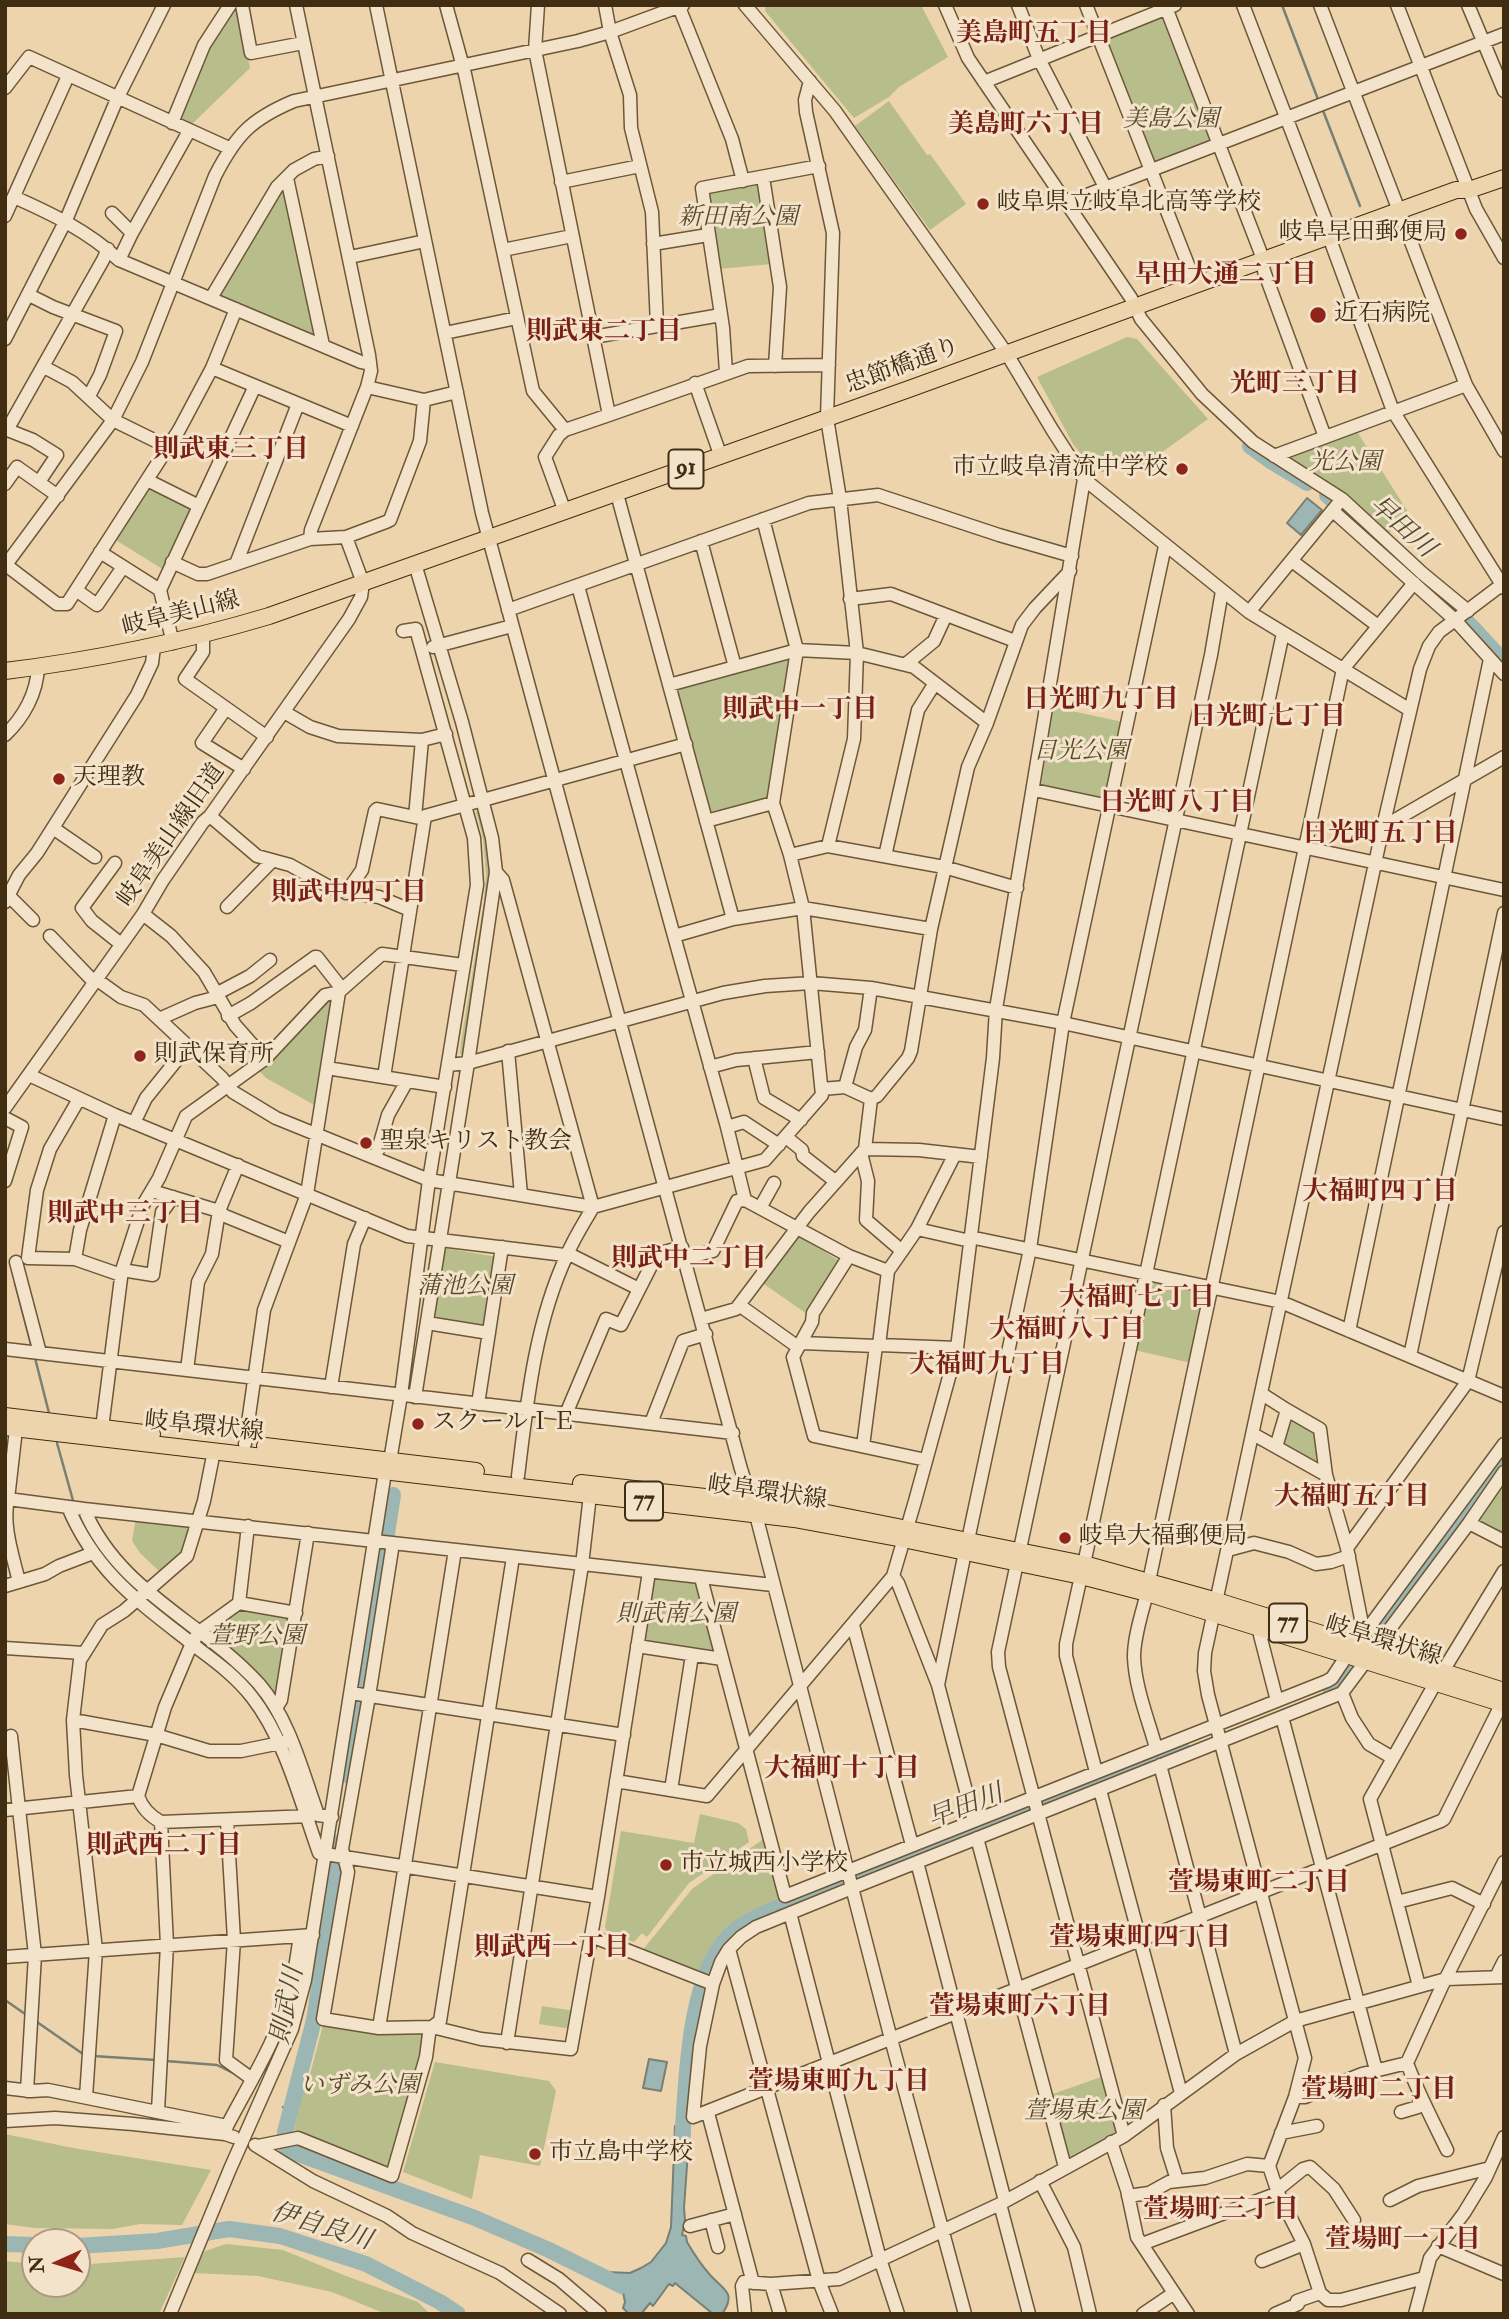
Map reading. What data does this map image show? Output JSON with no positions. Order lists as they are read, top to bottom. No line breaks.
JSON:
{"streets":{"main road":["忠節橋通り","91","岐阜美山線","岐阜環状線","77"],"street":["岐阜美山線旧道"]},"crossings":[["忠節橋通り","岐阜美山線"],["忠節橋通り","岐阜美山線旧道"],["岐阜美山線","岐阜美山線旧道"]],"districts":["美島町五丁目","美島町六丁目","早田大通二丁目","則武東二丁目","光町三丁目","則武東三丁目","日光町九丁目","則武中一丁目","日光町七丁目","日光町八丁目","日光町五丁目","則武中四丁目","大福町四丁目","則武中三丁目","則武中二丁目","大福町七丁目","大福町八丁目","大福町九丁目","大福町五丁目","大福町十丁目","則武西二丁目","萱場東町二丁目","萱場東町四丁目","則武西一丁目","萱場東町六丁目","萱場東町九丁目","萱場町二丁目","萱場町三丁目","萱場町一丁目"],"water":["早田川","則武川","伊自良川"],"parks":["美島公園","新田南公園","光公園","日光公園","蒲池公園","則武南公園","萱野公園","いずみ公園","萱場東公園"],"places":["岐阜県立岐阜北高等学校","岐阜早田郵便局","近石病院","市立岐阜清流中学校","天理教","則武保育所","聖泉キリスト教会","スクールＩＥ","岐阜大福郵便局","市立城西小学校","市立島中学校"],"north":"left"}
